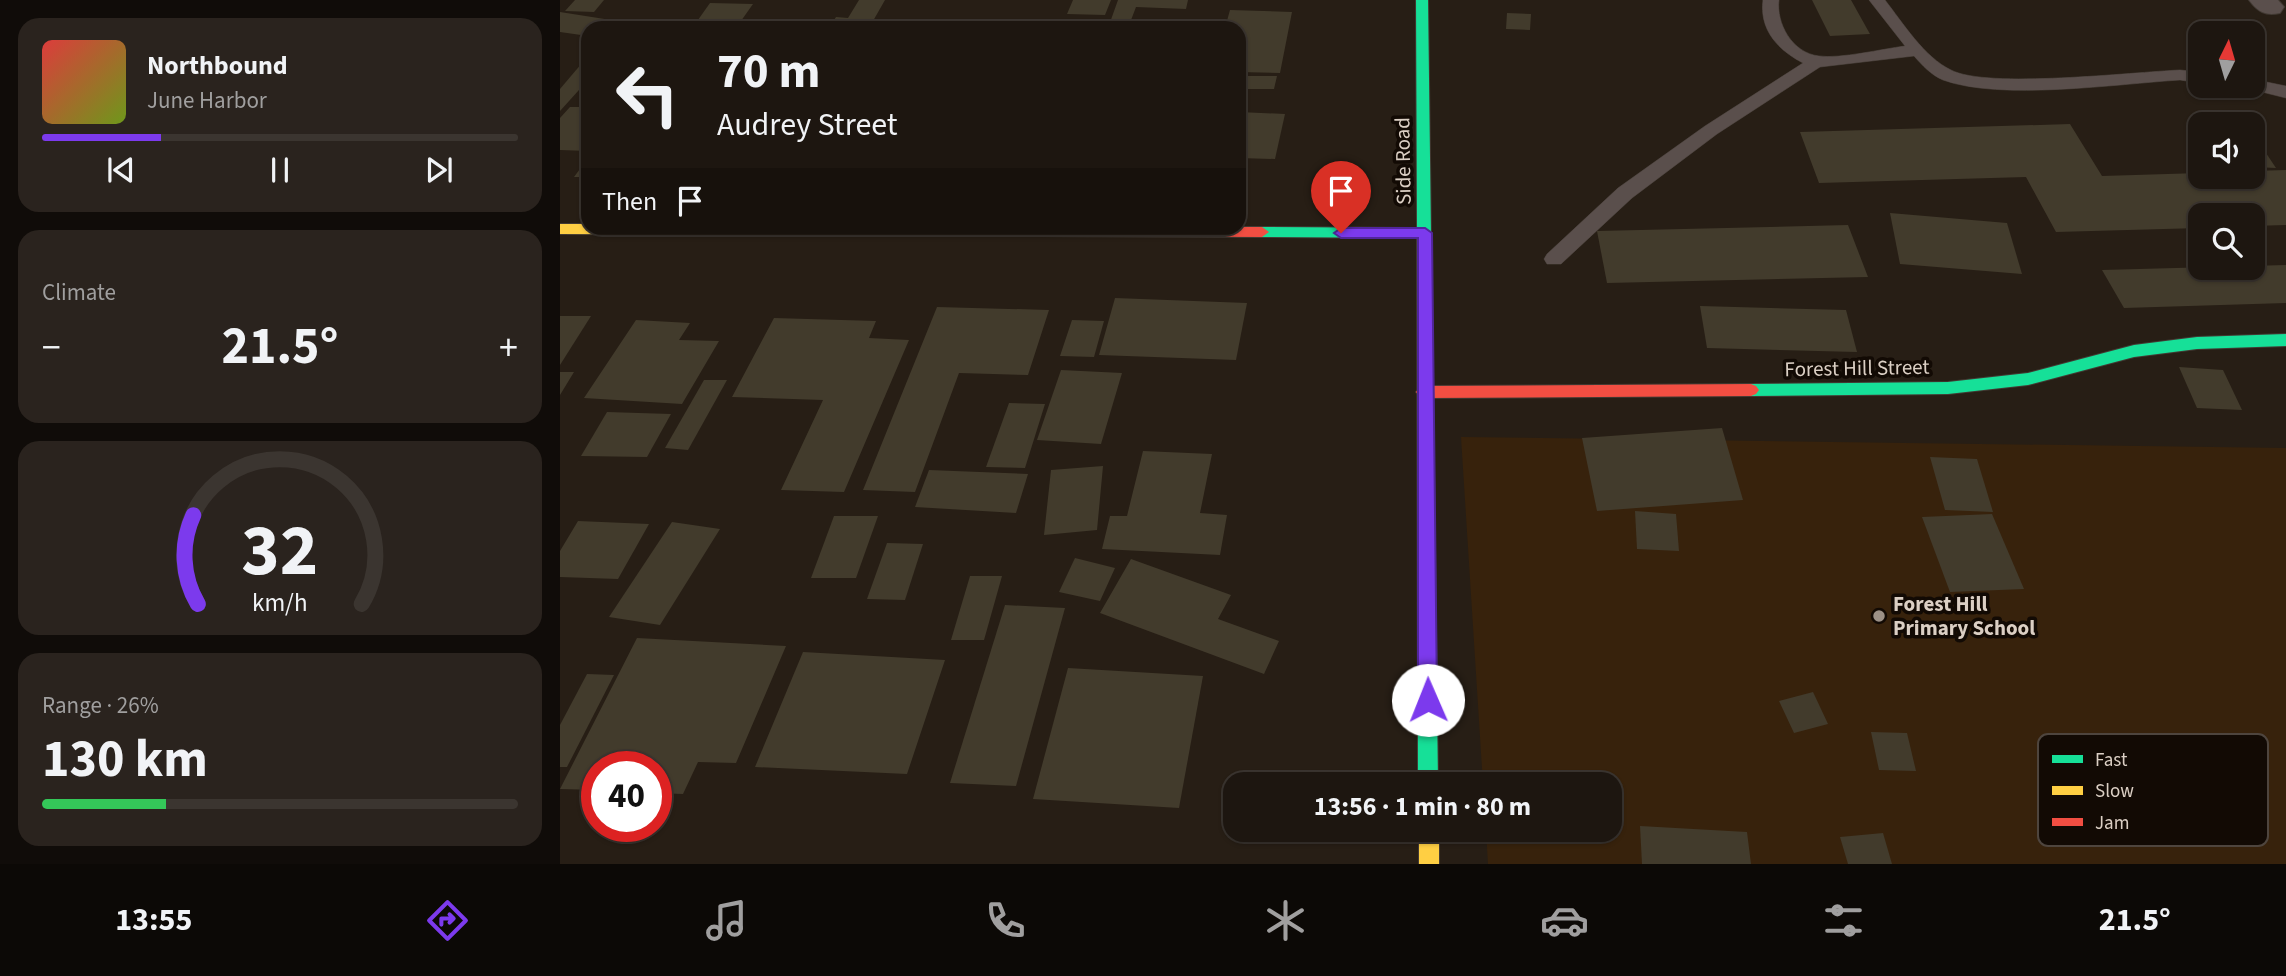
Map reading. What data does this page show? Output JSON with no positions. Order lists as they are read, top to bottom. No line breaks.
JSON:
{"streets":{"street":["Side Road","Forest Hill Street"]},"crossings":[["Side Road","Forest Hill Street"]],"places":["Forest Hill Primary School"],"legend":["Fast","Slow","Jam"],"north":"top","page":{"turn":["70 m","Audrey Street"],"song":["Northbound","June Harbor"],"then":"Then","tile":["Climate",["Range · 26%","130 km"]],"heat":["−","21.5°","+"],"limit":"40","trip":"13:56 · 1 min · 80 m","tabs":["13:55","21.5°"],"gauge":["32","km/h"]}}
